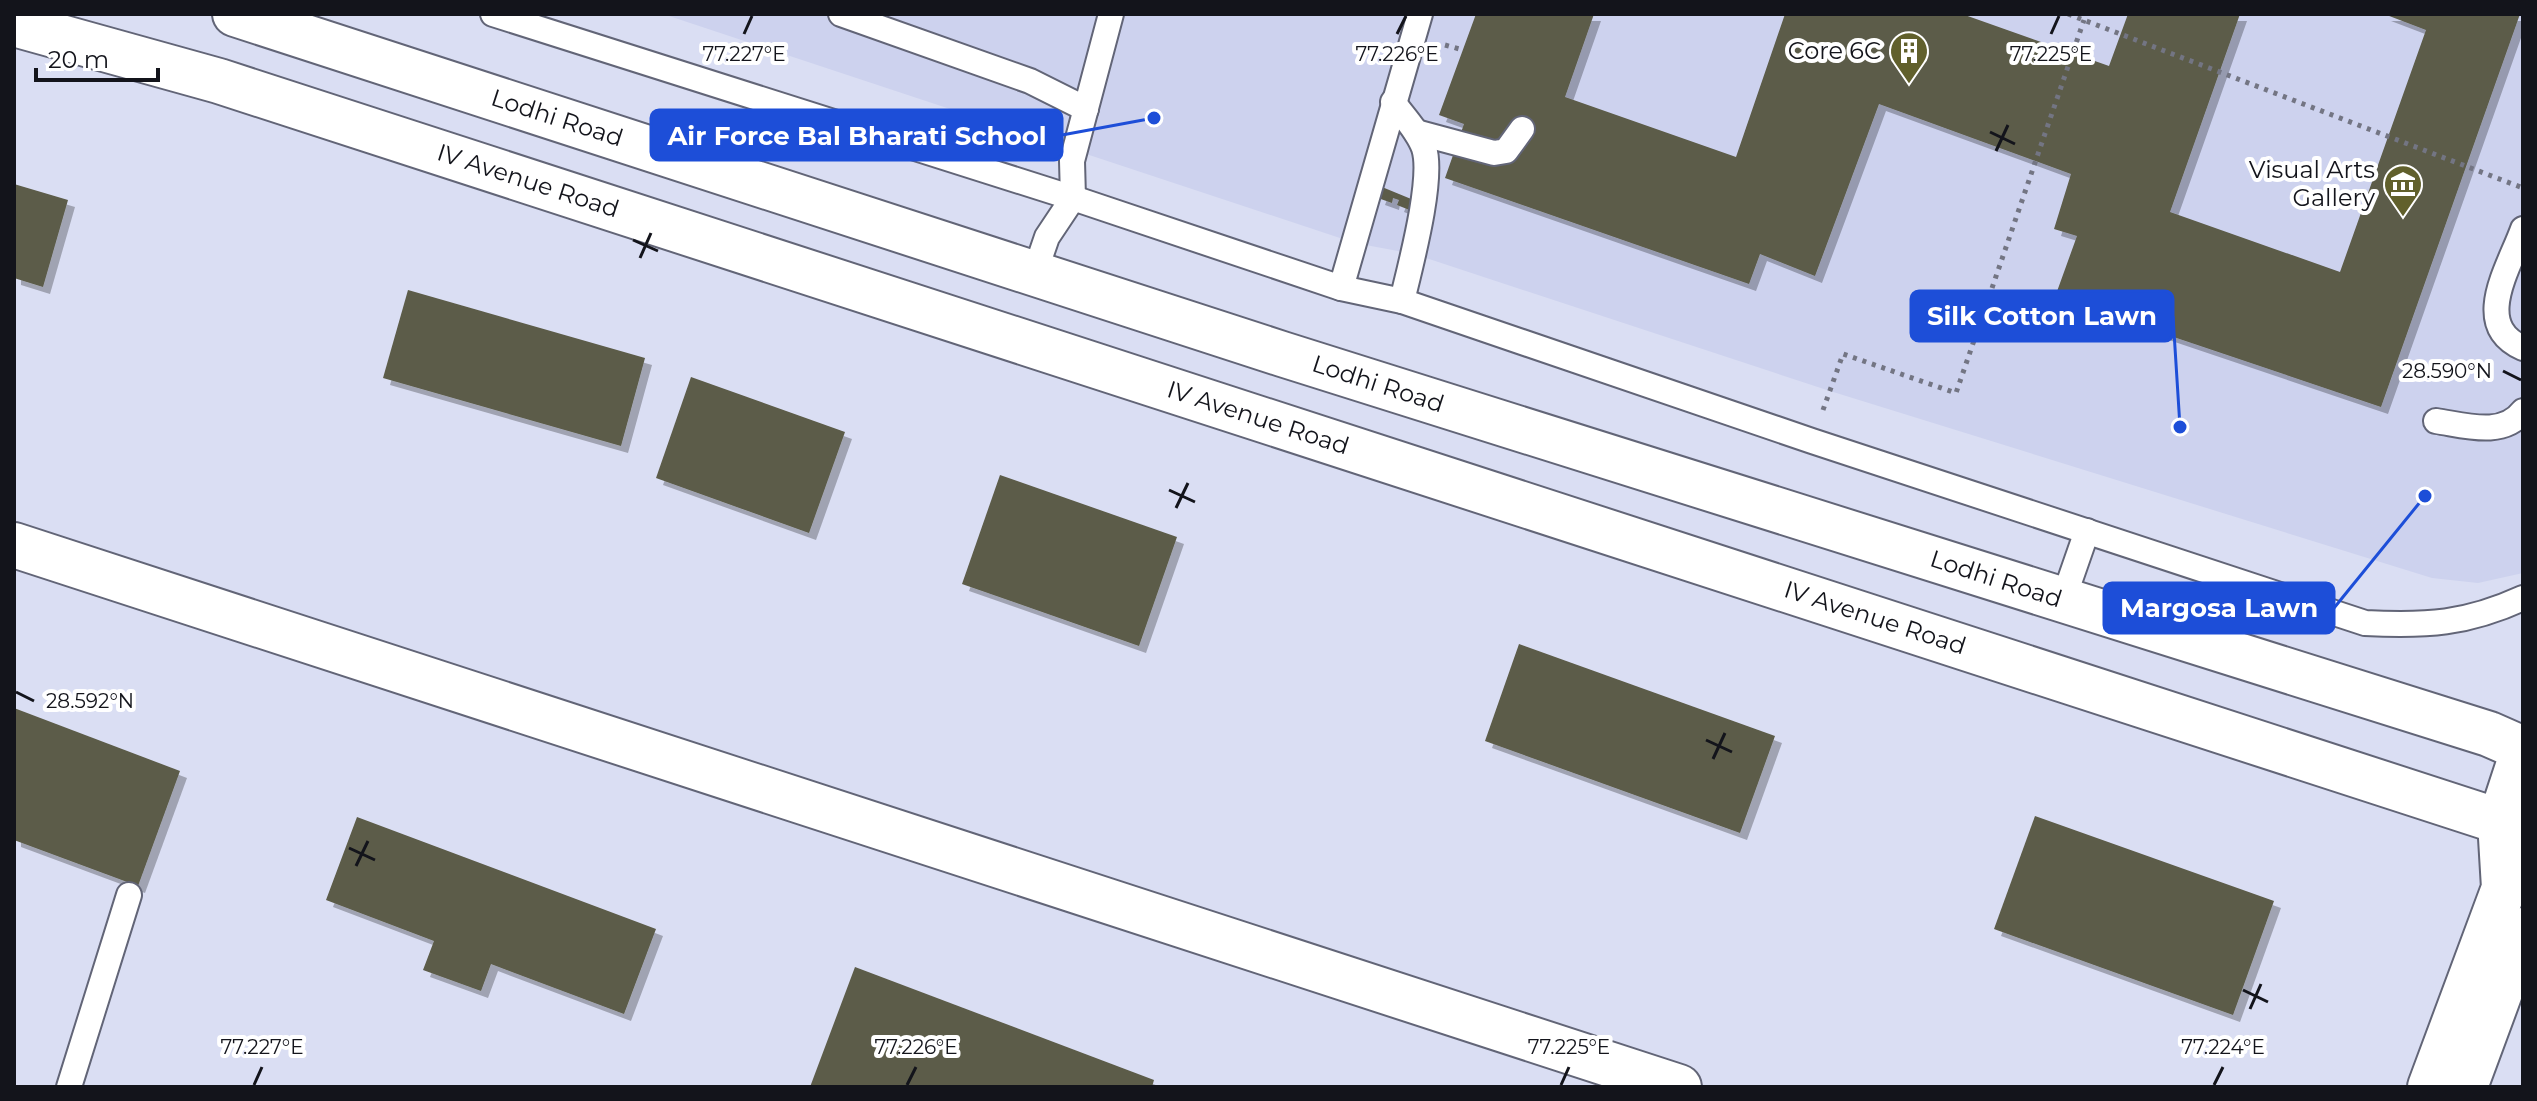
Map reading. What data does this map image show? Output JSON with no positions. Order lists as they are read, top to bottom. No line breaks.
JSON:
{"streets":{"main road":["Lodhi Road","IV Avenue Road"]},"places":{"building":["Core 6C"],"other":["Air Force Bal Bharati School","Silk Cotton Lawn","Margosa Lawn"],"museum":["Visual Arts Gallery"]},"scale_bar":"20 m","coordinates":["77.227°E","77.226°E","77.225°E","28.590°N","28.592°N","77.224°E"]}
